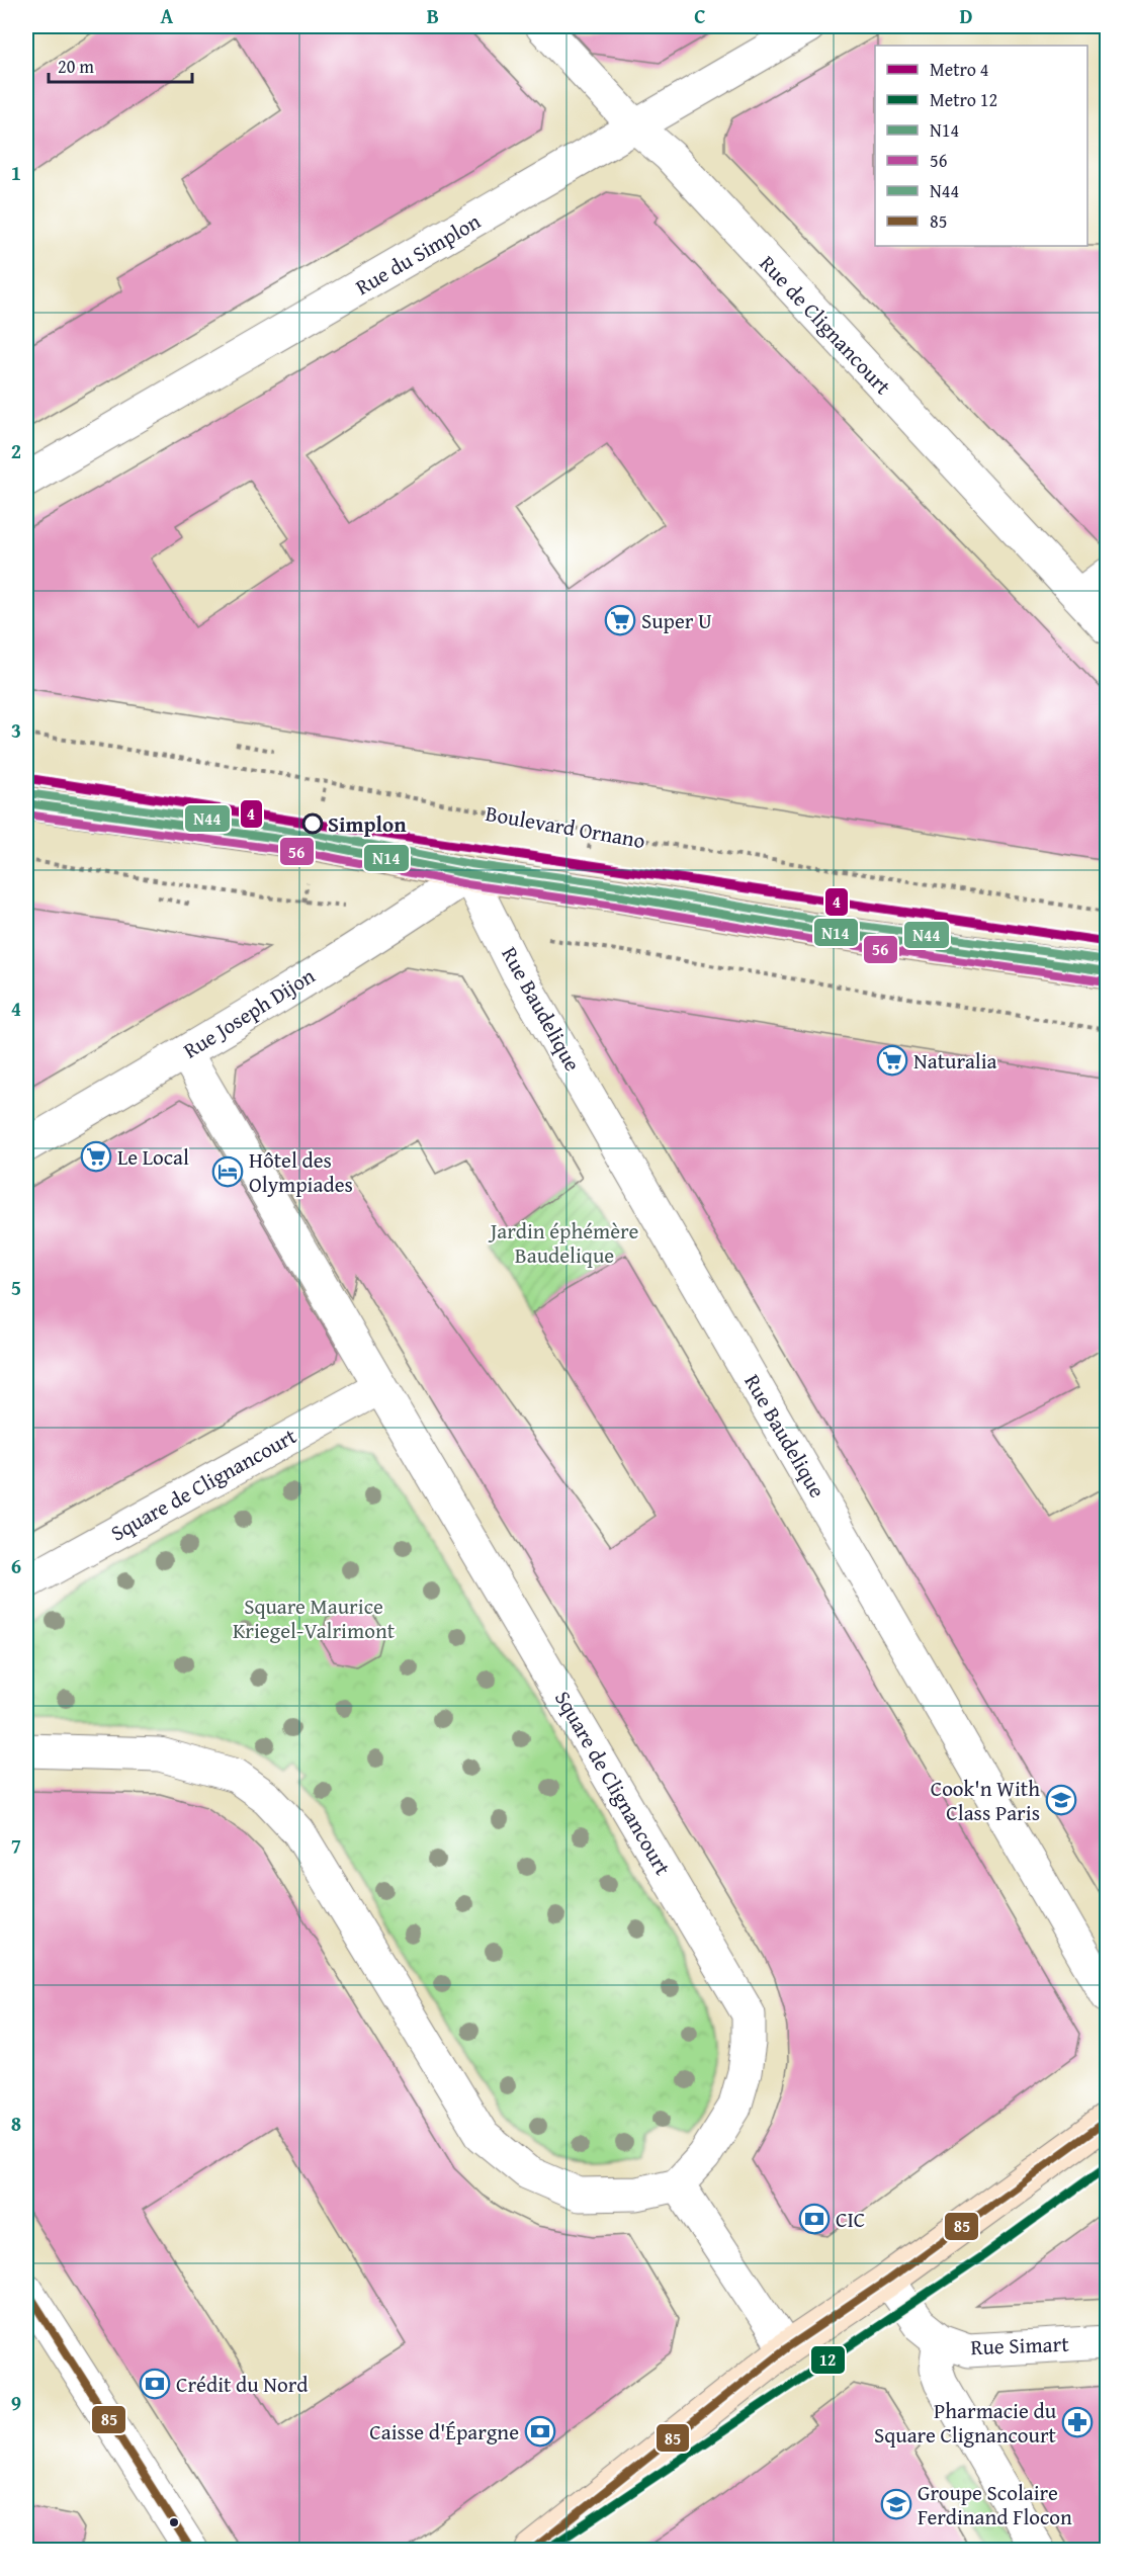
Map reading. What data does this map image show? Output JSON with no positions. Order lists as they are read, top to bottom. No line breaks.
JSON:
{"streets":{"street":["Rue du Simplon","Rue de Clignancourt","Rue Baudelique","Rue Joseph Dijon","Square de Clignancourt","Rue Simart"],"path":["Boulevard Ornano"]},"crossings":[["Rue du Simplon","Rue de Clignancourt"],["Rue Baudelique","Rue Joseph Dijon"],["Rue Joseph Dijon","Square de Clignancourt"]],"parks":["Jardin éphémère Baudelique","Square Maurice Kriegel-Valrimont"],"places":{"supermarket":["Super U","Naturalia","Le Local"],"other":["Simplon"],"hotel":["Hôtel des Olympiades"],"school or university":["Cook'n With Class Paris","Groupe Scolaire Ferdinand Flocon"],"bank":["CIC","Crédit du Nord","Caisse d'Épargne"],"pharmacy":["Pharmacie du Square Clignancourt"]},"lines":["metro line 4","transit line N44","transit line N14","transit line 56","transit line 85","metro line 12"],"legend":["Metro 4","Metro 12","N14","56","N44","85"],"scale_bar":"20 m","grid":{"columns":["A","B","C","D"],"rows":["1","2","3","4","5","6","7","8","9"]}}
